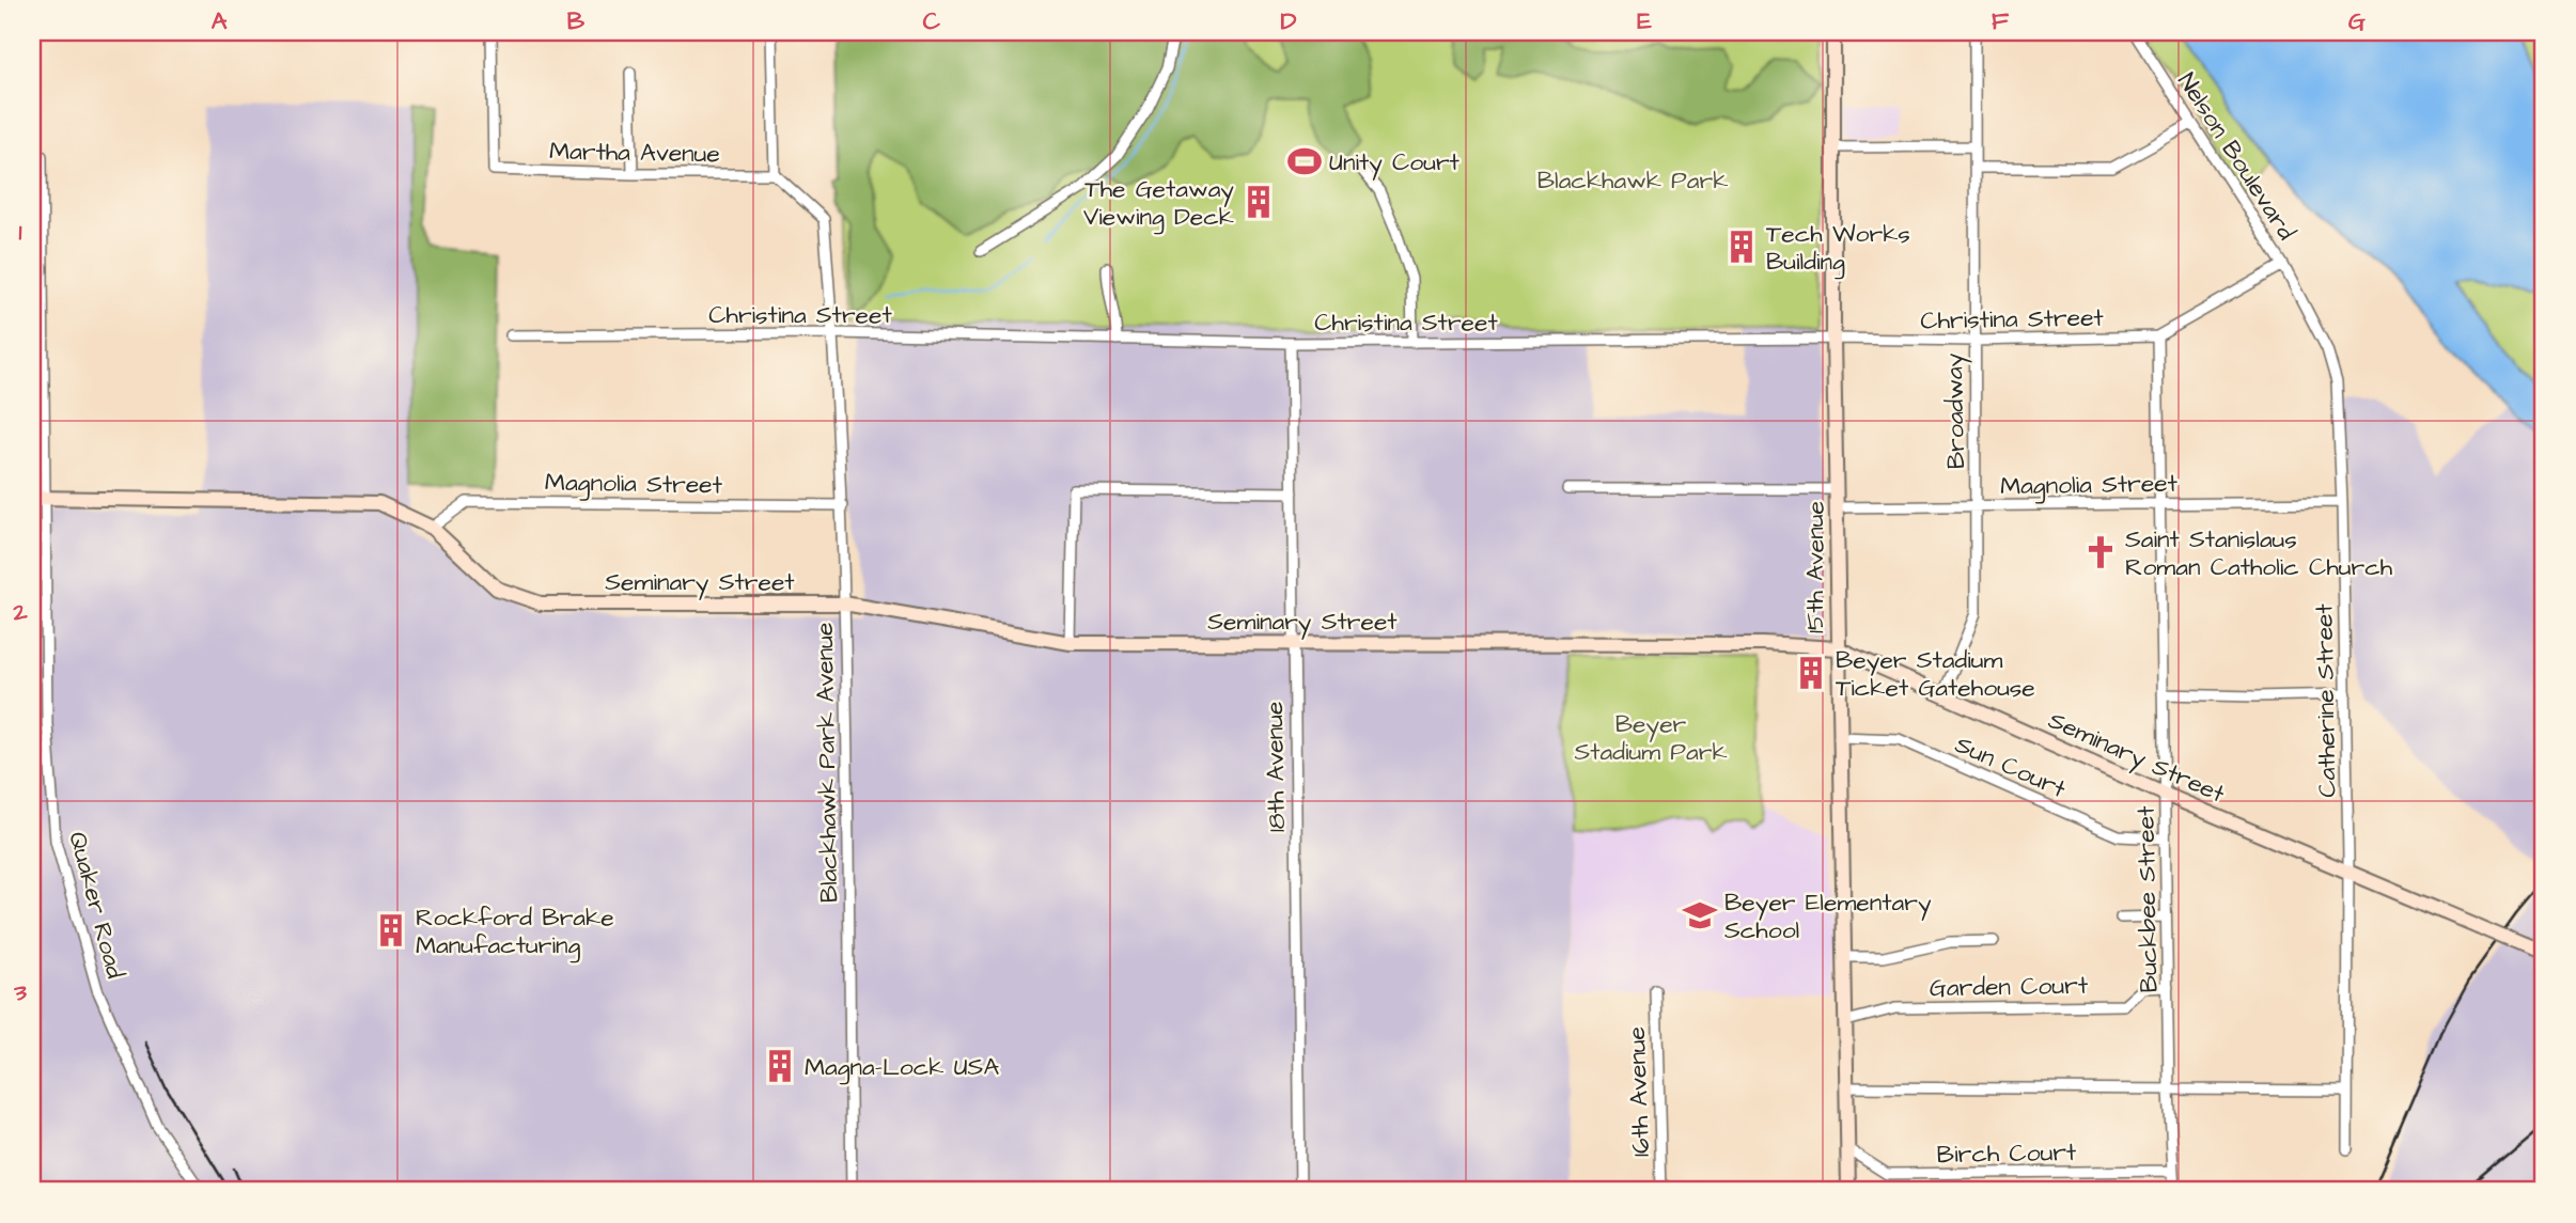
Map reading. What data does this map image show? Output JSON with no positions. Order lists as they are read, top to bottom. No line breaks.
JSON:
{"streets":{"street":["Martha Avenue","Nelson Boulevard","Christina Street","Broadway","Magnolia Street","15th Avenue","Seminary Street","Catherine Street","Blackhawk Park Avenue","Sun Court","18th Avenue","Buckbee Street","Quaker Road","Garden Court","16th Avenue","Birch Court"]},"crossings":[["Martha Avenue","Blackhawk Park Avenue"],["Nelson Boulevard","Christina Street"],["Nelson Boulevard","Catherine Street"],["Christina Street","Broadway"],["Christina Street","15th Avenue"],["Christina Street","Catherine Street"],["Christina Street","Blackhawk Park Avenue"],["Christina Street","18th Avenue"],["Christina Street","Buckbee Street"],["Broadway","Magnolia Street"],["Broadway","Seminary Street"],["Magnolia Street","15th Avenue"],["Magnolia Street","Seminary Street"],["Magnolia Street","Catherine Street"],["Magnolia Street","Blackhawk Park Avenue"],["Magnolia Street","Buckbee Street"],["15th Avenue","Seminary Street"],["15th Avenue","Sun Court"],["15th Avenue","Garden Court"],["15th Avenue","Birch Court"],["Seminary Street","Catherine Street"],["Seminary Street","Blackhawk Park Avenue"],["Seminary Street","18th Avenue"],["Seminary Street","Buckbee Street"],["Seminary Street","Quaker Road"],["Sun Court","Buckbee Street"],["Buckbee Street","Garden Court"],["Buckbee Street","Birch Court"]],"parks":["Blackhawk Park","Beyer Stadium Park"],"places":{"sports":["Unity Court"],"building":["The Getaway Viewing Deck","Tech Works Building","Beyer Stadium Ticket Gatehouse","Rockford Brake Manufacturing","Magna-Lock USA"],"church":["Saint Stanislaus Roman Catholic Church"],"school or university":["Beyer Elementary School"]},"grid":{"columns":["A","B","C","D","E","F","G"],"rows":["1","2","3"]}}
